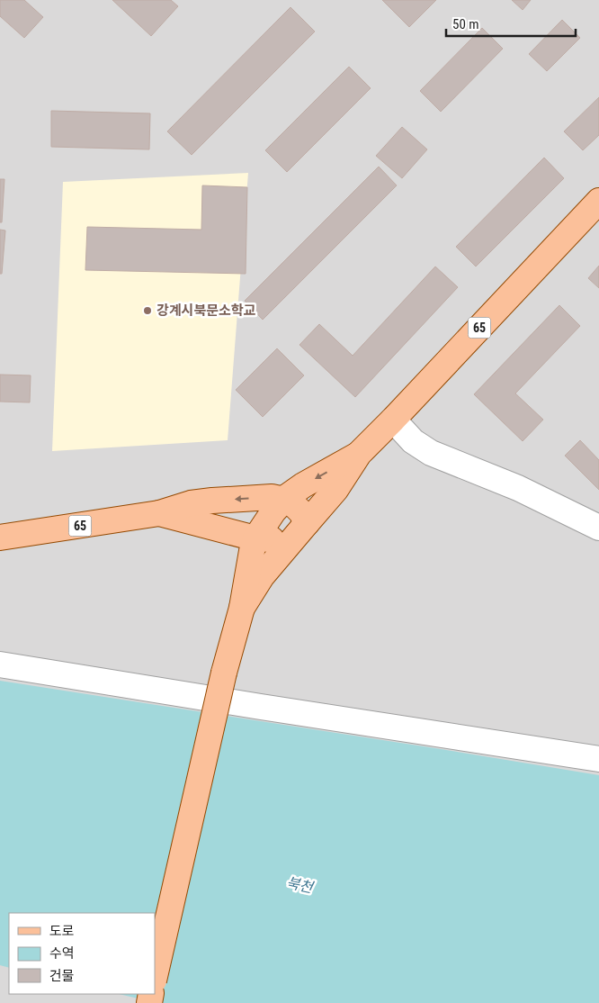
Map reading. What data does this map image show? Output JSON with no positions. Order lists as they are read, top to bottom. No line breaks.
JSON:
{"streets":{"main road":["65"]},"water":["북천"],"places":["강계시북문소학교"],"legend":["도로","수역","건물"],"scale_bar":"50 m"}
